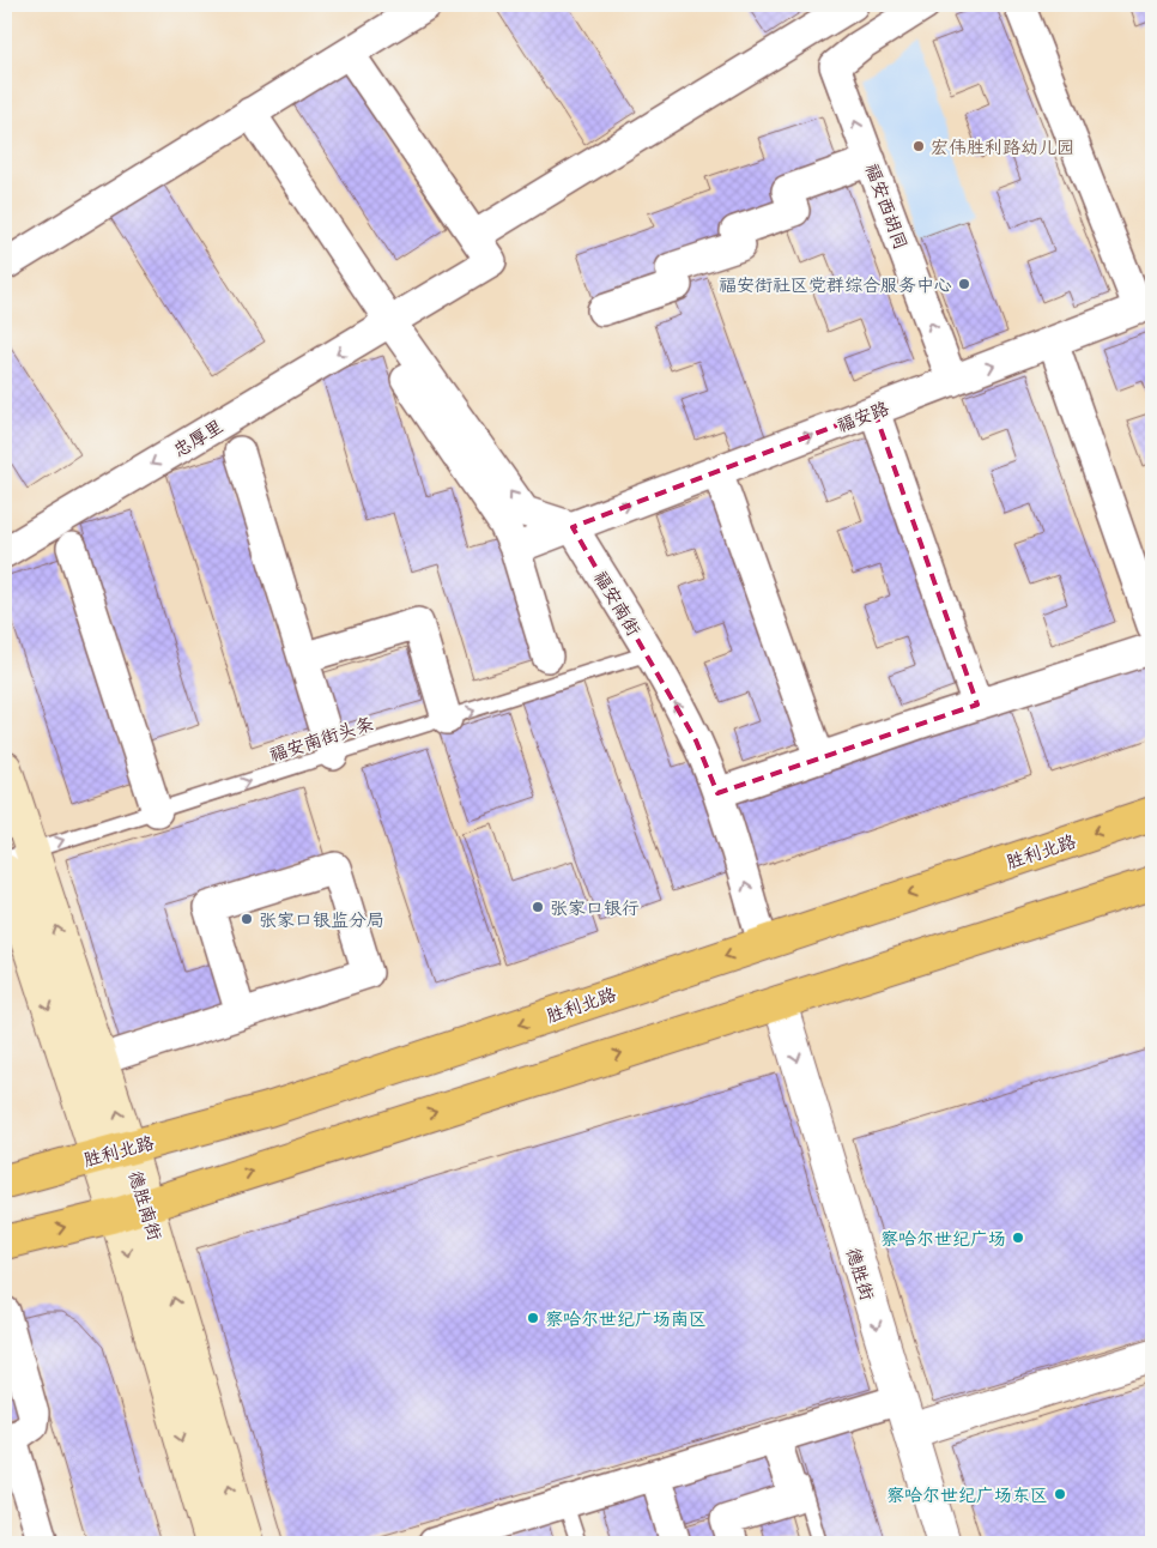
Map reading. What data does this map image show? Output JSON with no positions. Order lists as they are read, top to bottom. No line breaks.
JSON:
{"streets":{"highway":["胜利北路"],"main road":["德胜南街"],"street":["福安西胡同","福安路","忠厚里","福安南街","德胜街"],"lane":["福安南街头条"]},"crossings":[["福安西胡同","福安路"],["福安路","福安南街"],["福安南街","福安南街头条"],["福安南街","胜利北路"],["福安南街头条","德胜南街"],["胜利北路","德胜南街"]],"one_way":["福安路","福安南街头条","德胜街"],"places":["宏伟胜利路幼儿园","福安街社区党群综合服务中心","张家口银行","张家口银监分局","察哈尔世纪广场","察哈尔世纪广场南区","察哈尔世纪广场东区"]}
